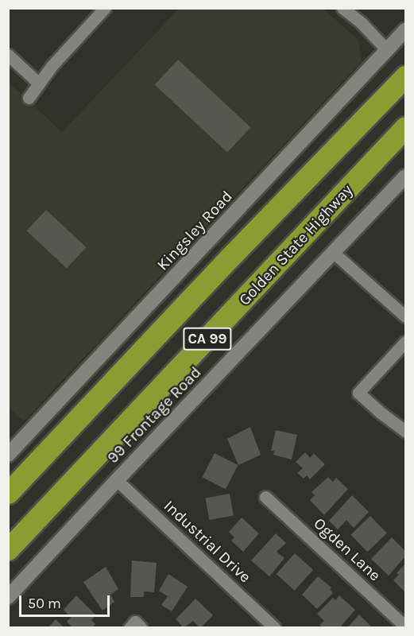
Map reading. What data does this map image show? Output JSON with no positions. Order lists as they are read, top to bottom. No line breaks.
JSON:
{"streets":{"highway":["Golden State Highway","CA 99"],"street":["Kingsley Road","99 Frontage Road","Industrial Drive","Ogden Lane"]},"crossings":[["99 Frontage Road","Industrial Drive"]],"scale_bar":"50 m"}
